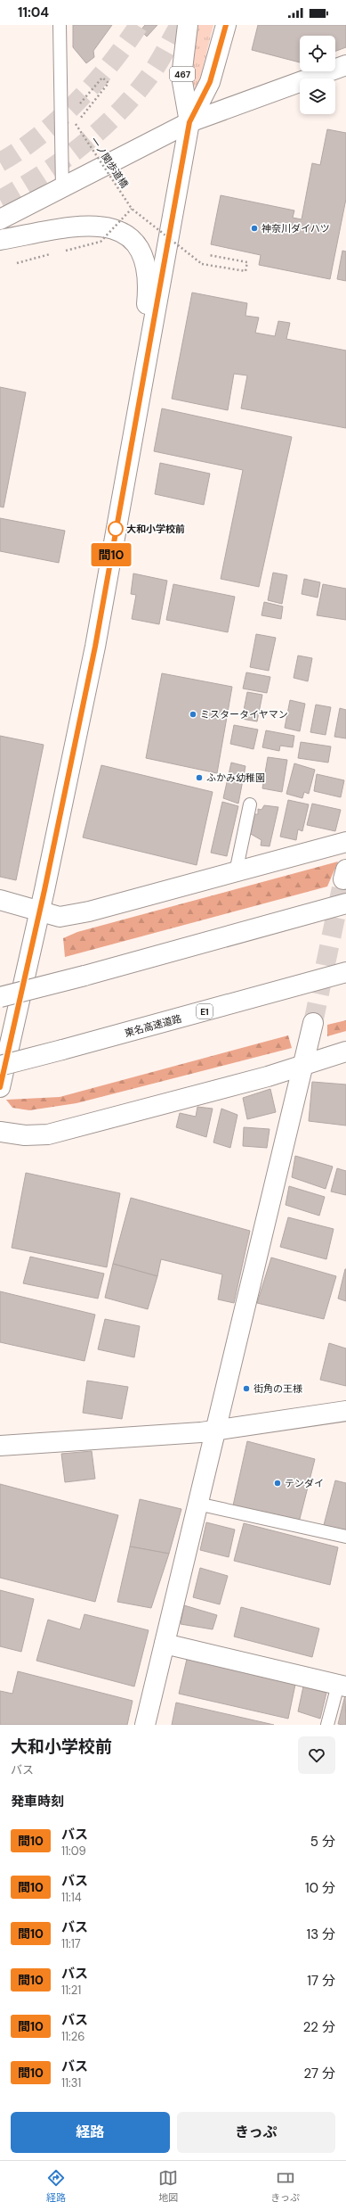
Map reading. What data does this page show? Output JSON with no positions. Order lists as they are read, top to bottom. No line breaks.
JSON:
{"streets":{"main road":["467","E1","東名高速道路"],"path":["一ノ関歩道橋"]},"places":["神奈川ダイハツ","大和小学校前","ミスタータイヤマン","ふかみ幼稚園","街角の王様","テンダイ"],"lines":["bus line 間10"],"page":{"status":"11:04","on_map":"間10","heading":[["大和小学校前","バス"],"発車時刻"],"list":[{"mark":"間10","name":"バス","note":"11:09","value":"5 分"},{"mark":"間10","name":"バス","note":"11:14","value":"10 分"},{"mark":"間10","name":"バス","note":"11:17","value":"13 分"},{"mark":"間10","name":"バス","note":"11:21","value":"17 分"},{"mark":"間10","name":"バス","note":"11:26","value":"22 分"},{"mark":"間10","name":"バス","note":"11:31","value":"27 分"}],"buttons":["経路","きっぷ"],"tabs":["経路","地図","きっぷ"]}}
